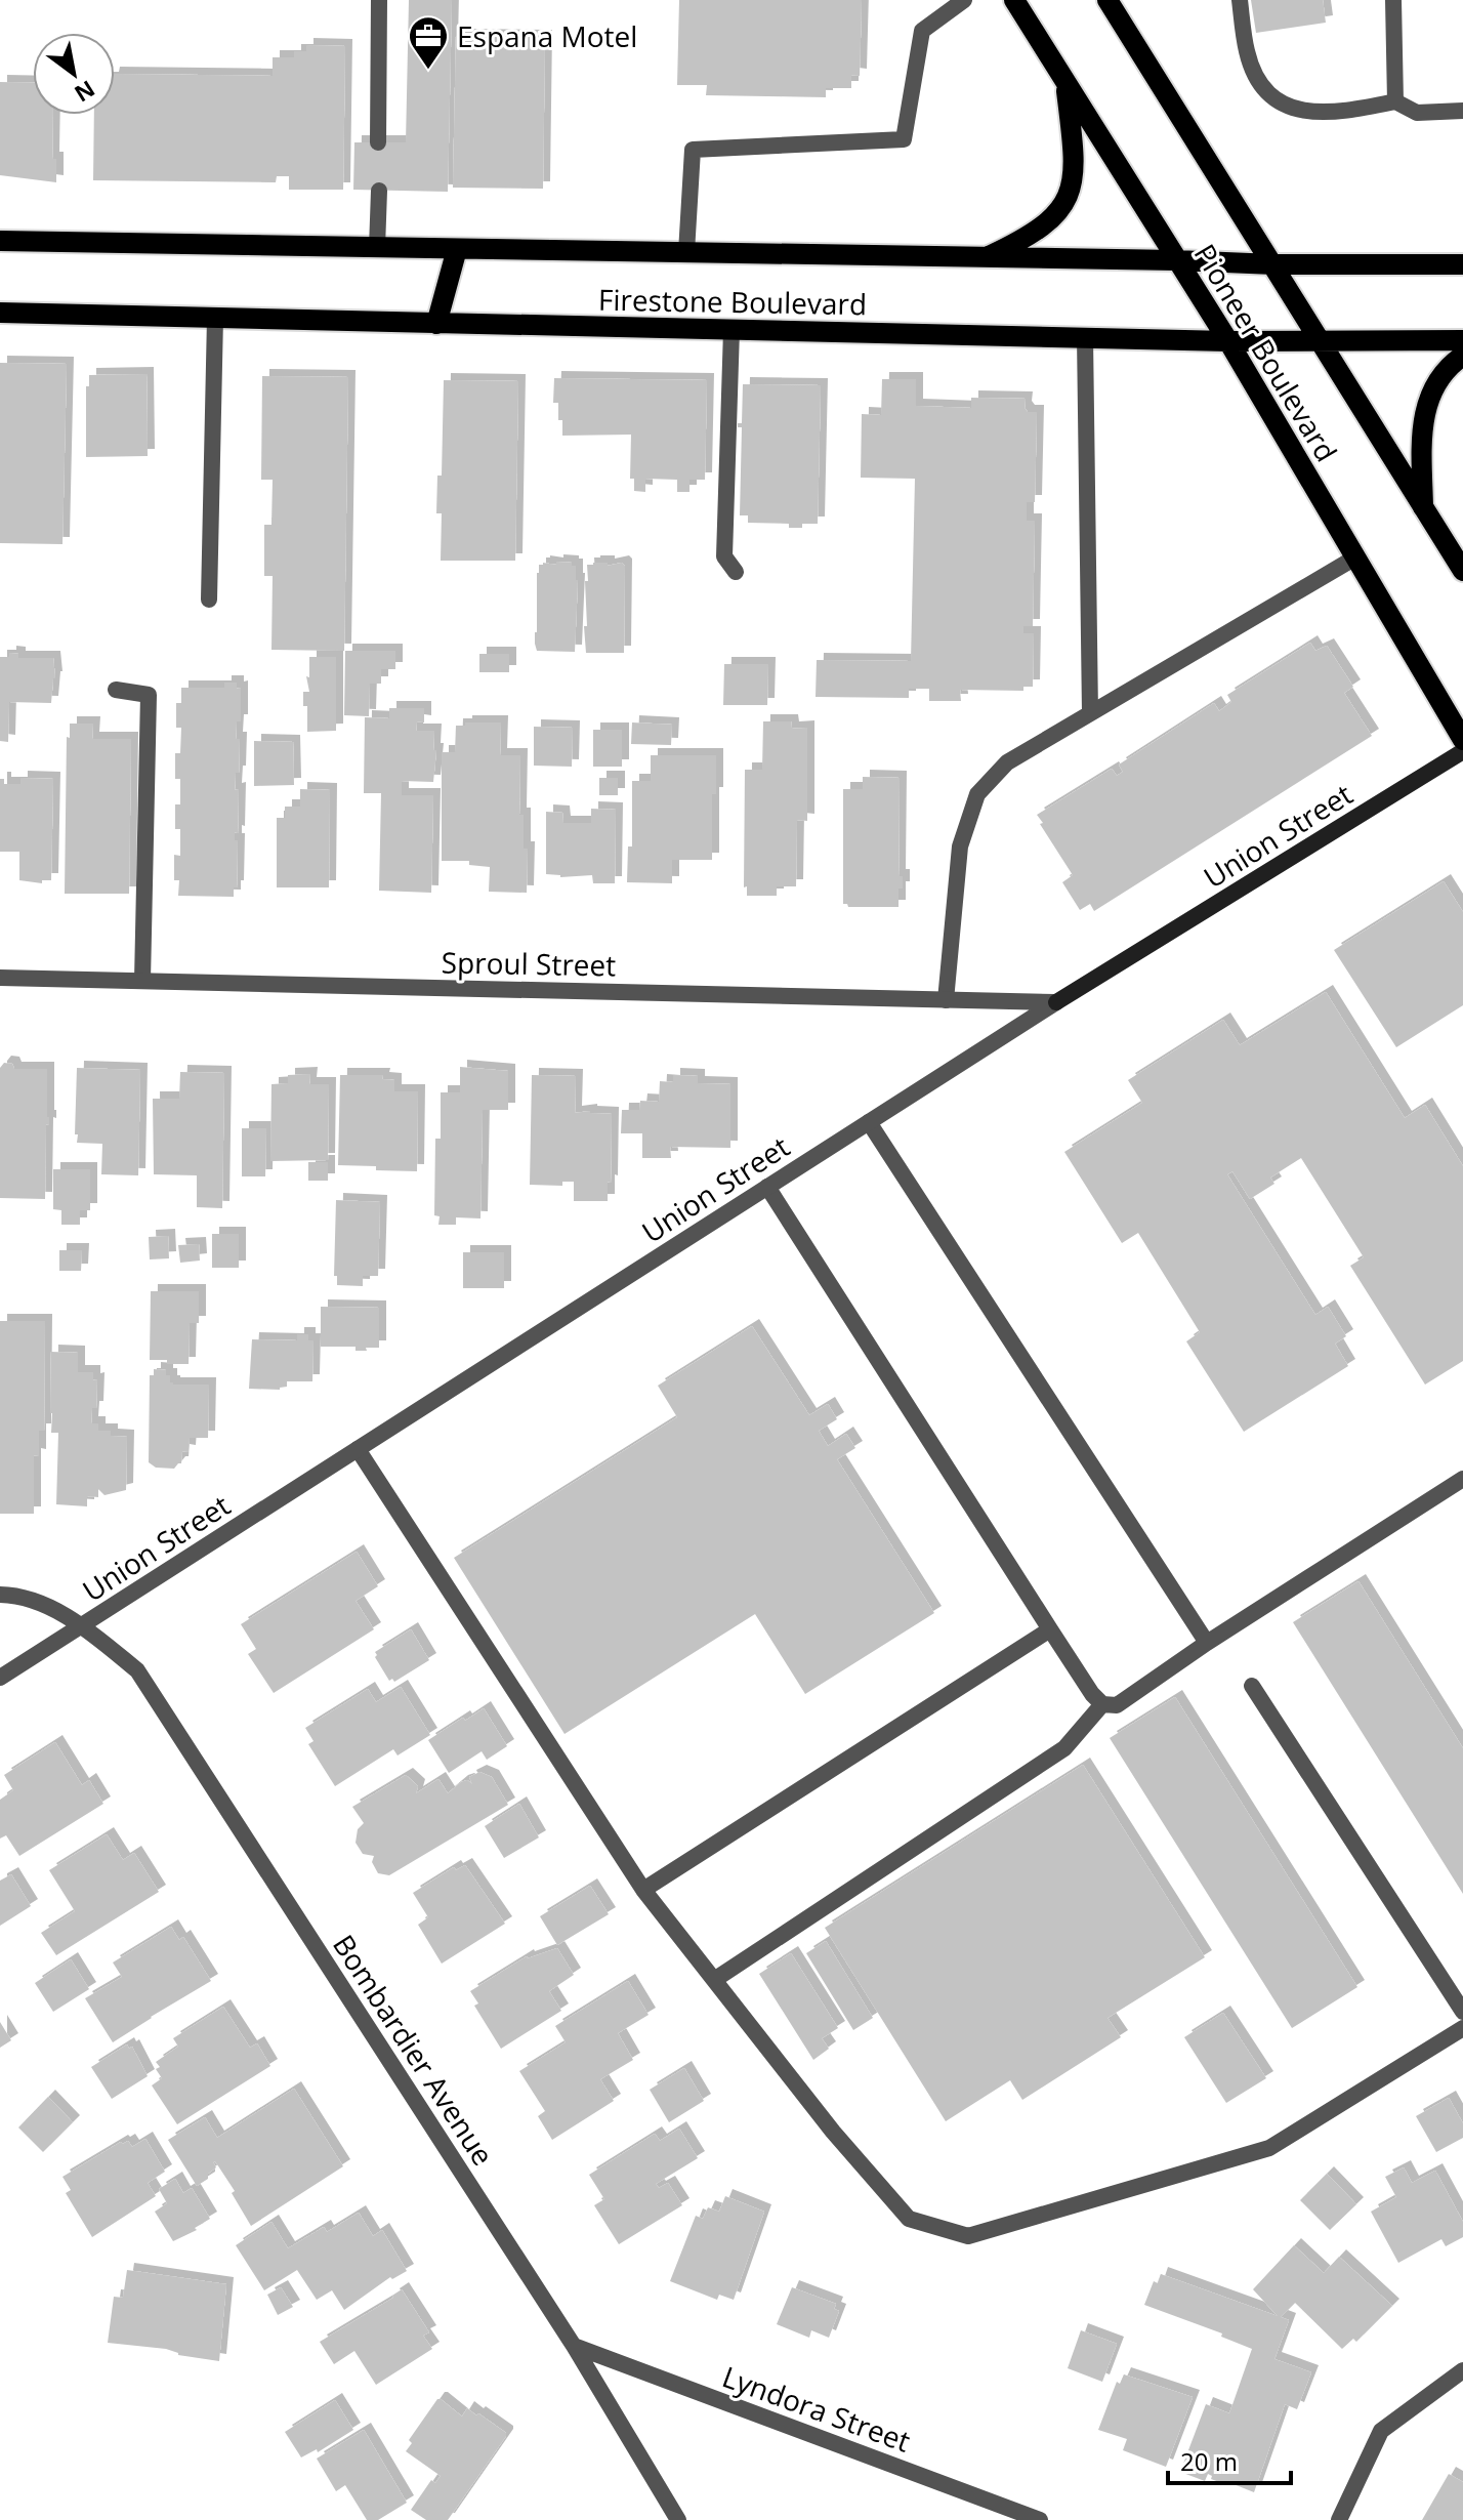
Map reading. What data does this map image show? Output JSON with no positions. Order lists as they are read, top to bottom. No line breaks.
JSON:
{"streets":{"main road":["Firestone Boulevard","Pioneer Boulevard"],"street":["Union Street","Sproul Street","Bombardier Avenue","Lyndora Street"]},"crossings":[["Firestone Boulevard","Pioneer Boulevard"],["Union Street","Sproul Street"],["Union Street","Bombardier Avenue"],["Bombardier Avenue","Lyndora Street"]],"places":{"office":["Espana Motel"]},"scale_bar":"20 m","north":"bottom right"}
